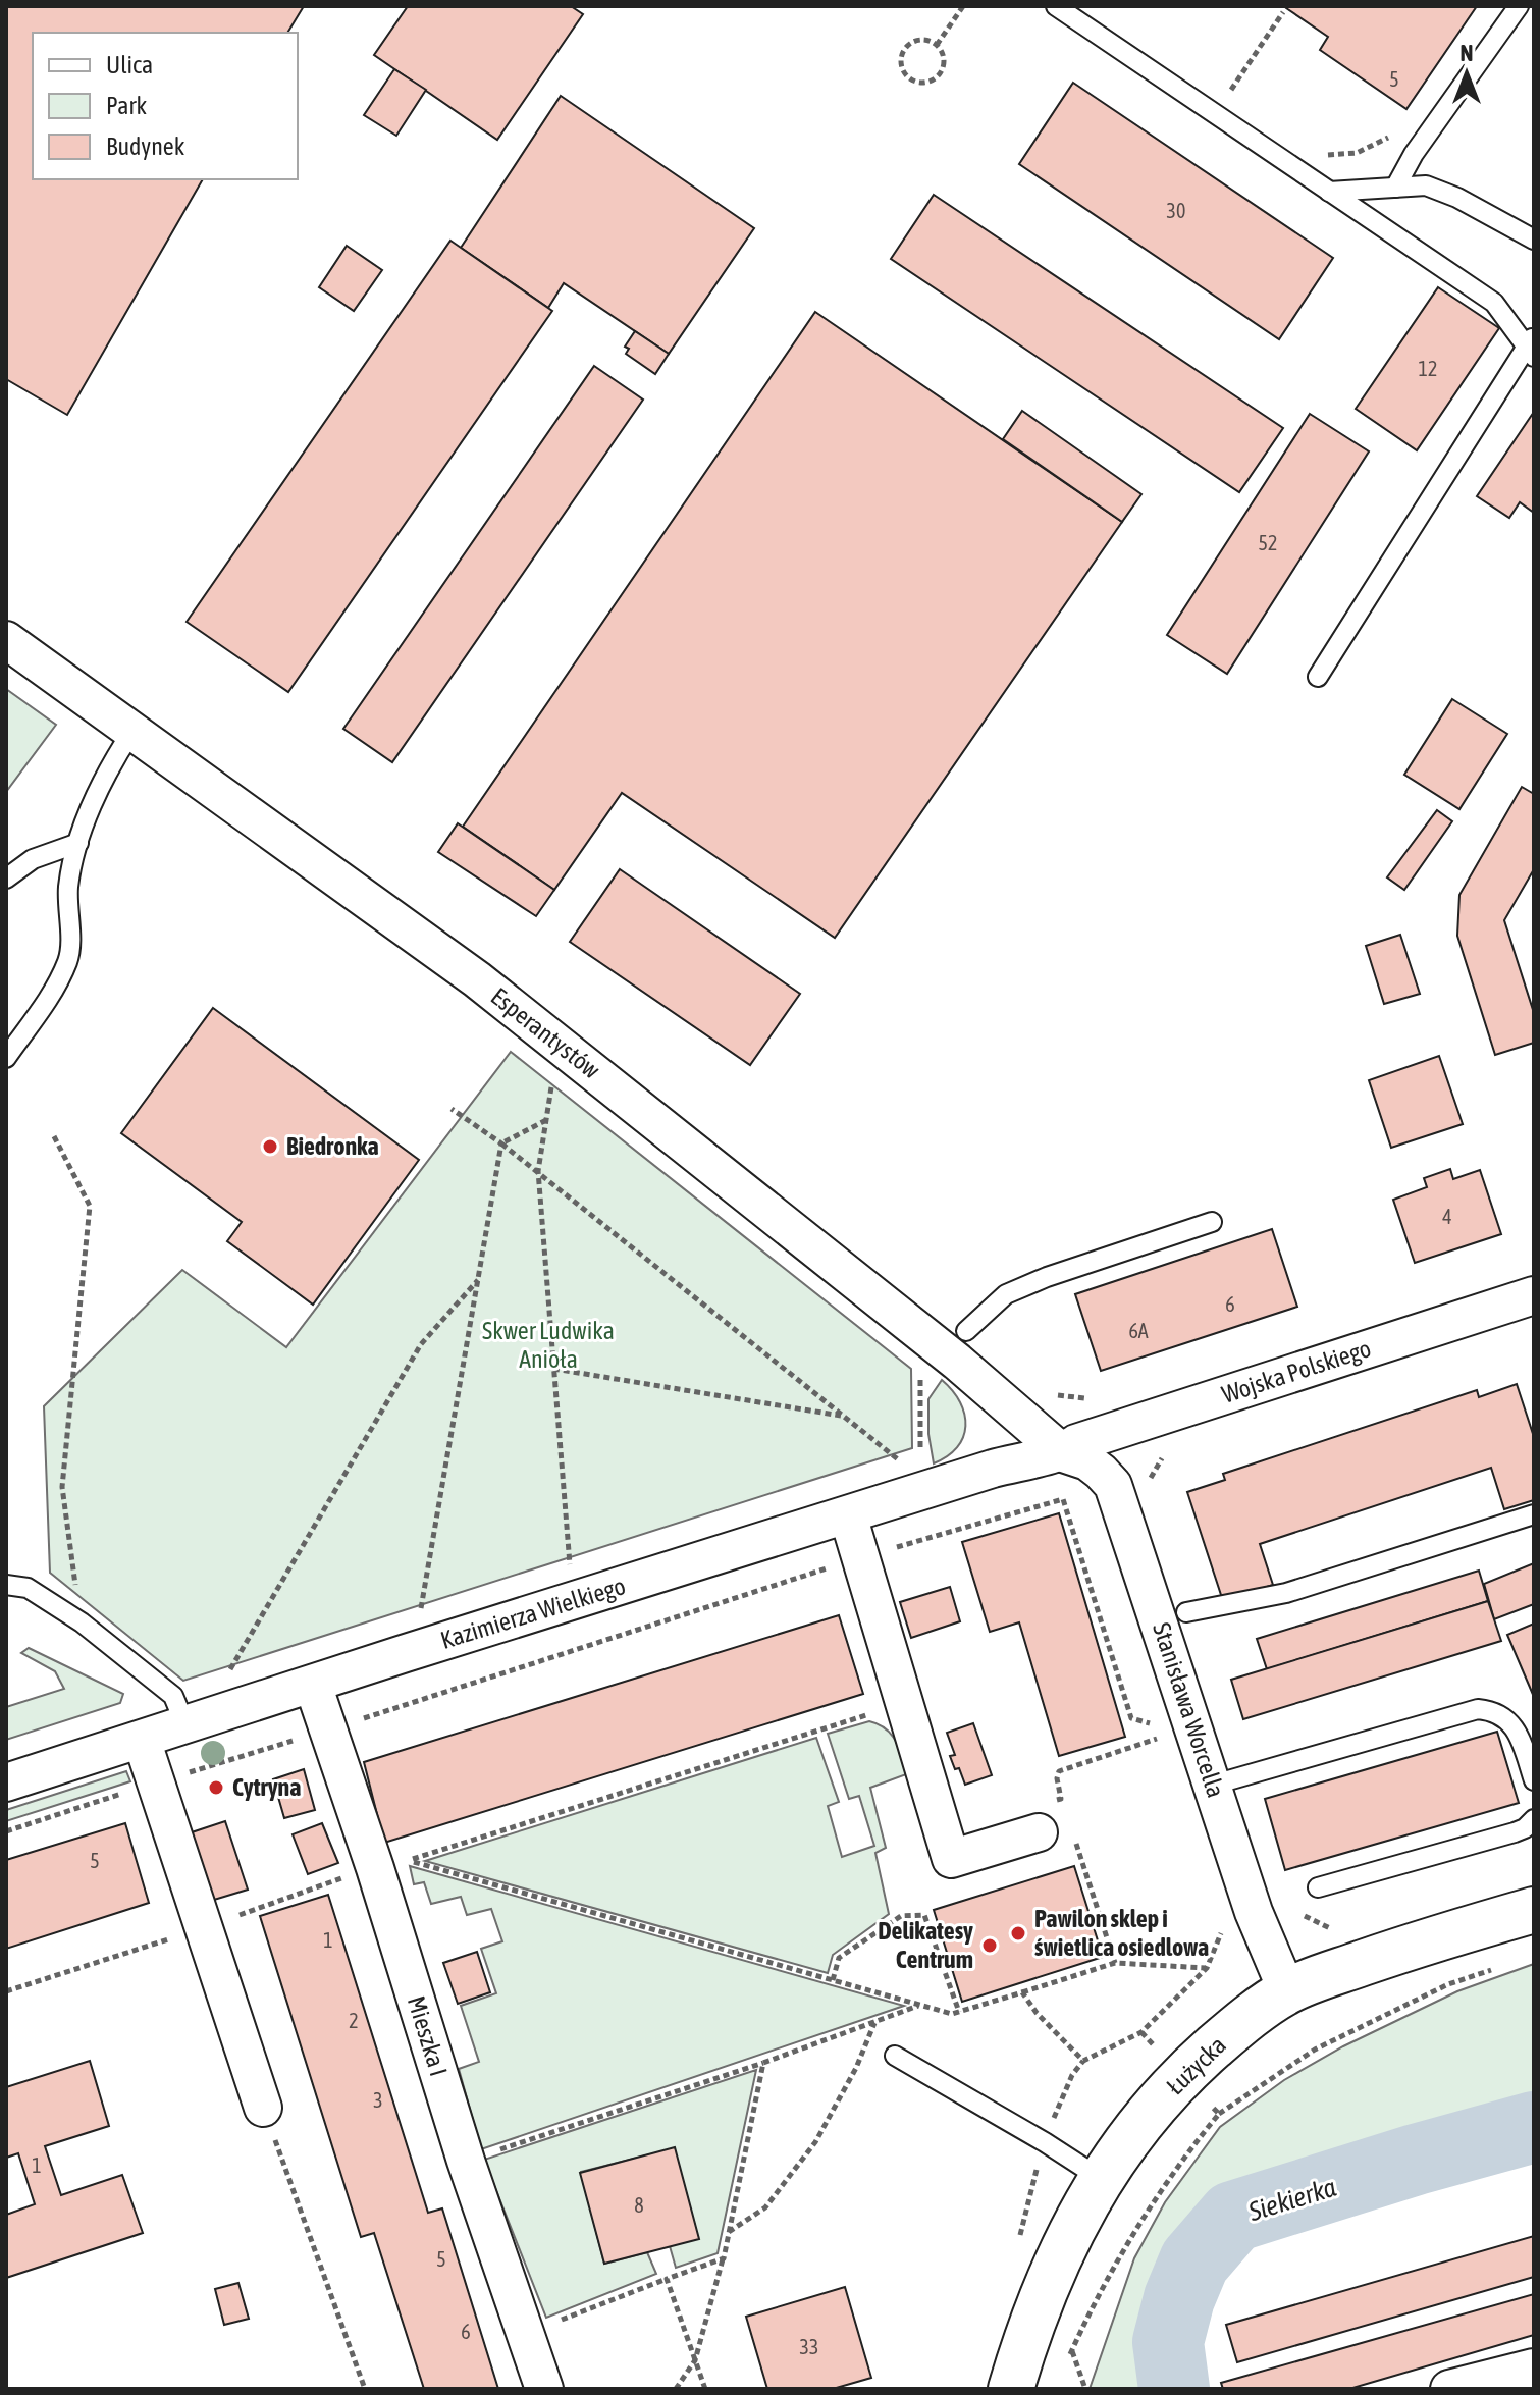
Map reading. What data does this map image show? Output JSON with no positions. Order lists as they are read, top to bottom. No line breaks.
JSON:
{"streets":{"street":["Esperantystów","Wojska Polskiego","Kazimierza Wielkiego","Stanisława Worcella","Mieszka I","Łużycka"]},"crossings":[["Esperantystów","Wojska Polskiego"],["Esperantystów","Kazimierza Wielkiego"],["Esperantystów","Stanisława Worcella"],["Wojska Polskiego","Kazimierza Wielkiego"],["Wojska Polskiego","Stanisława Worcella"],["Kazimierza Wielkiego","Stanisława Worcella"],["Kazimierza Wielkiego","Mieszka I"],["Stanisława Worcella","Łużycka"]],"water":["Siekierka"],"parks":["Skwer Ludwika Anioła"],"places":["Biedronka","Cytryna","Pawilon sklep i świetlica osiedlowa","Delikatesy Centrum"],"house_numbers":["5","30","12","52","4","6","6A","5","1","2","3","1","8","5","6","33"],"legend":["Ulica","Park","Budynek"],"north":"top"}
